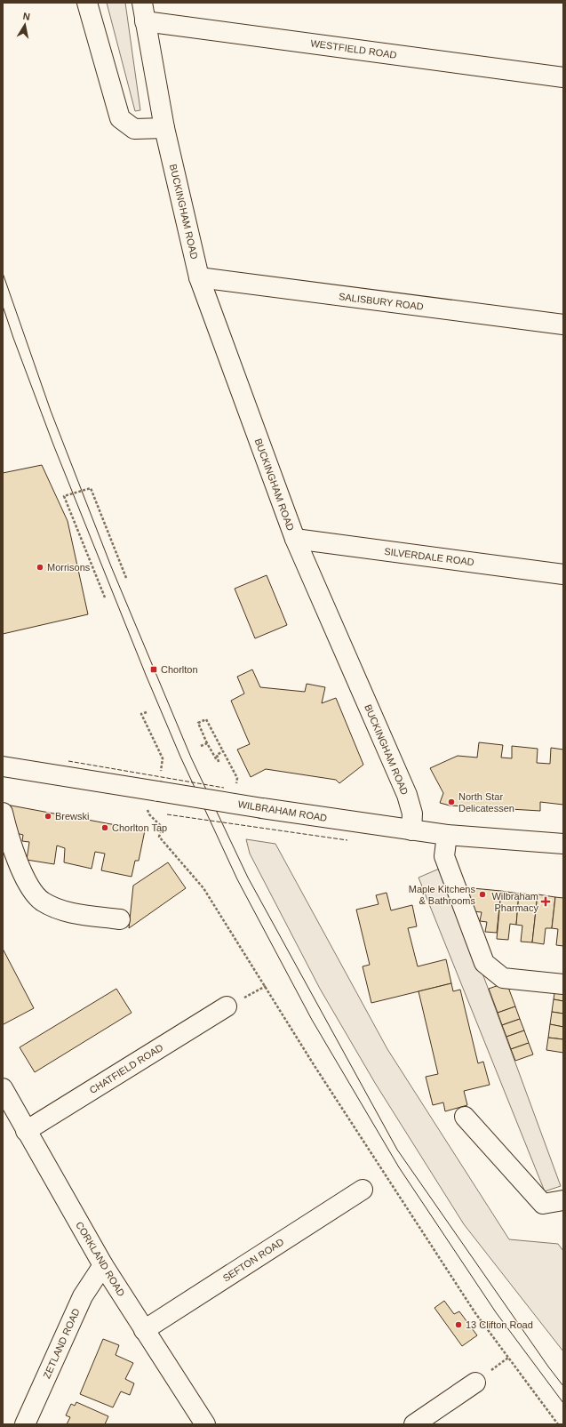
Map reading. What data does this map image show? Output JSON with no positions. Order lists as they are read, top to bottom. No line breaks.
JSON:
{"streets":{"main road":["WESTFIELD ROAD","BUCKINGHAM ROAD","SALISBURY ROAD","SILVERDALE ROAD","WILBRAHAM ROAD","CHATFIELD ROAD","CORKLAND ROAD","SEFTON ROAD","ZETLAND ROAD"]},"crossings":[["WESTFIELD ROAD","BUCKINGHAM ROAD"],["BUCKINGHAM ROAD","SALISBURY ROAD"],["BUCKINGHAM ROAD","SILVERDALE ROAD"],["BUCKINGHAM ROAD","WILBRAHAM ROAD"],["CHATFIELD ROAD","CORKLAND ROAD"],["CORKLAND ROAD","SEFTON ROAD"],["CORKLAND ROAD","ZETLAND ROAD"]],"places":{"other":["Morrisons","North Star Delicatessen","Brewski","Chorlton Tap","Maple Kitchens & Bathrooms","13 Clifton Road"],"transit":["Chorlton"],"health":["Wilbraham Pharmacy"]},"north":"top"}
